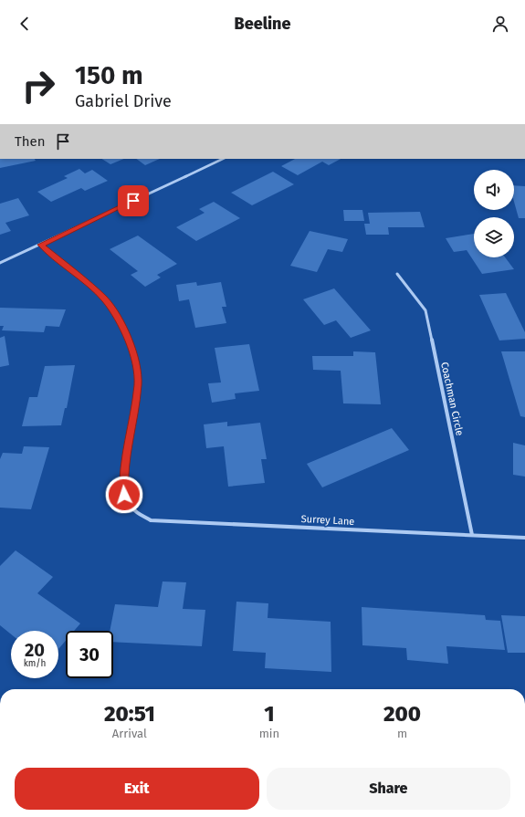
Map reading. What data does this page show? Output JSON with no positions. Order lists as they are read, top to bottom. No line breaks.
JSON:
{"streets":{"street":["Coachman Circle","Surrey Lane"]},"crossings":[["Coachman Circle","Surrey Lane"]],"page":{"header":"Beeline","turn":["150 m","Gabriel Drive"],"then":"Then","speed":"20 km/h","limit":"30","eta":["20:51","Arrival","1","min","200","m"],"buttons":["Exit","Share"]}}
